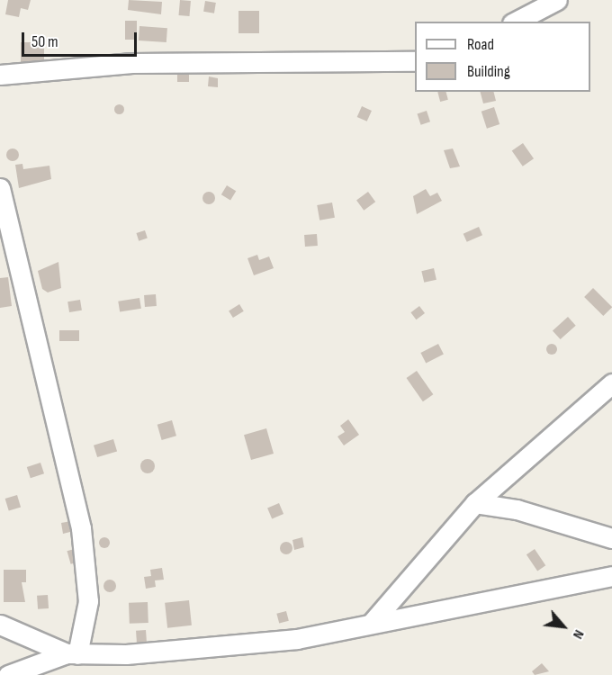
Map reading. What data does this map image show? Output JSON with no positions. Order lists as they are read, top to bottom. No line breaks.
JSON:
{"legend":["Road","Building"],"scale_bar":"50 m","north":"bottom right"}
